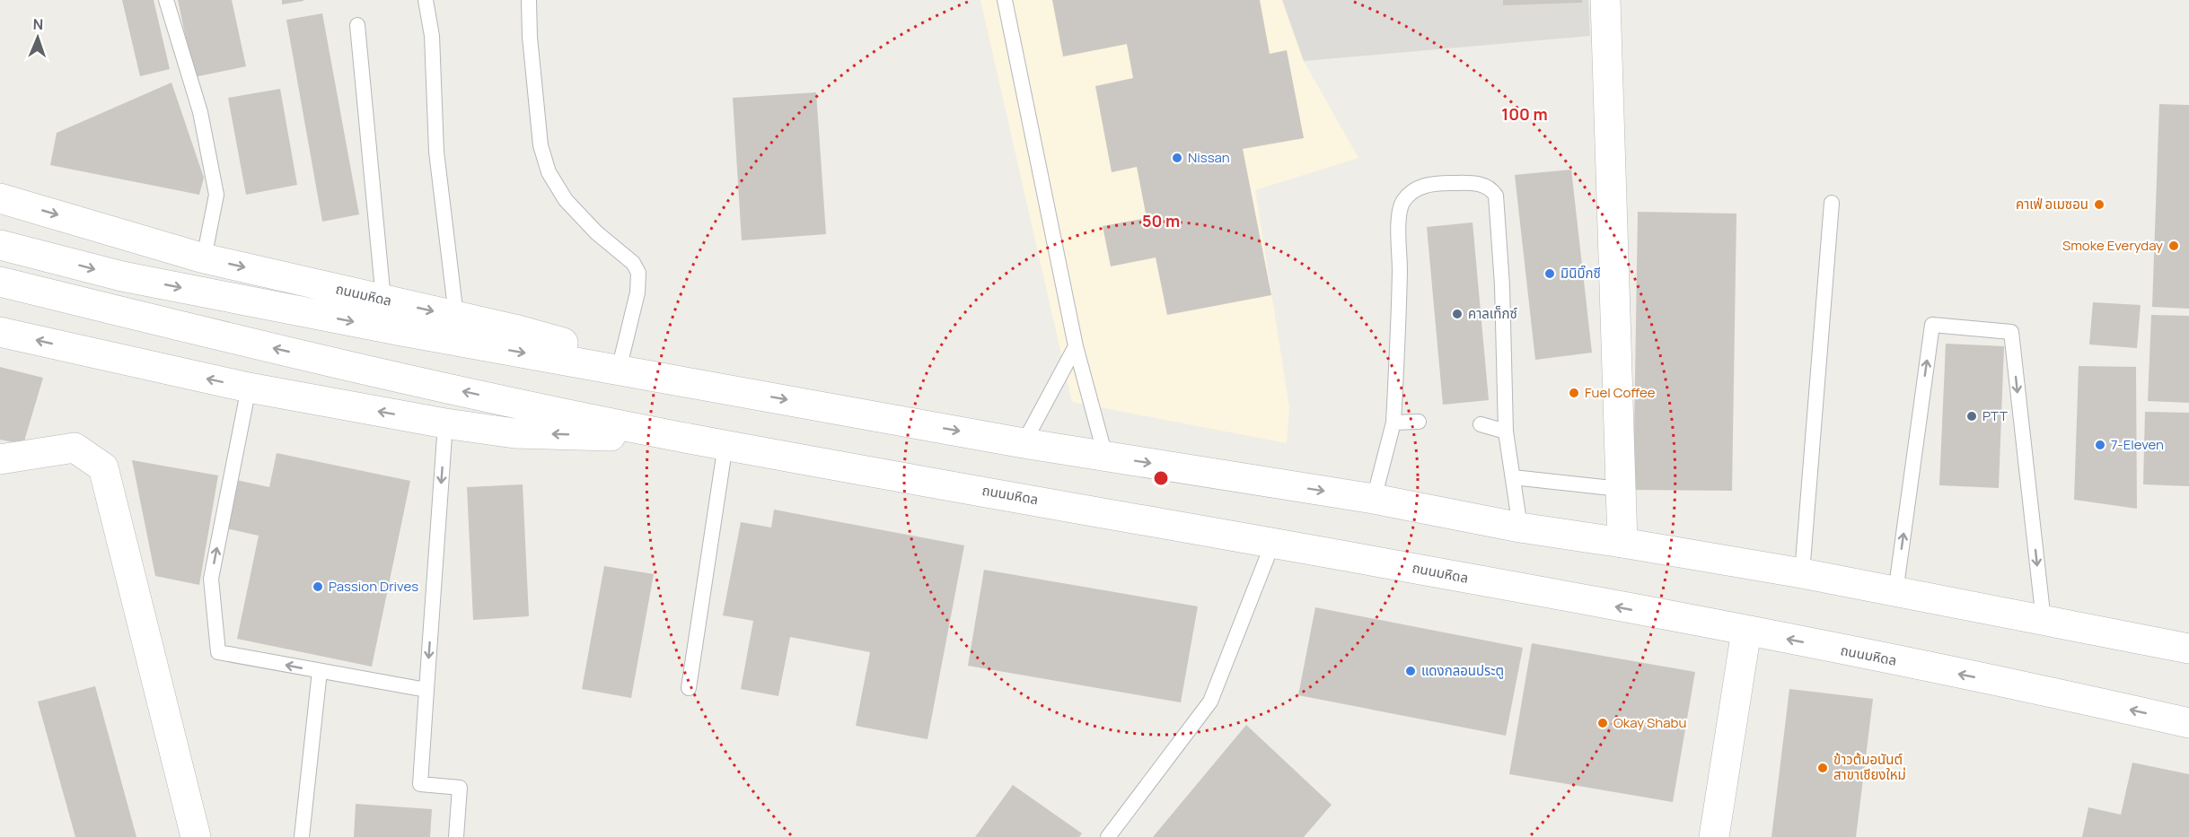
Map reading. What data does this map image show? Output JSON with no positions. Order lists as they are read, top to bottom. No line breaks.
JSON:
{"streets":{"main road":["ถนนมหิดล"]},"places":["Nissan","คาเฟ่ อเมซอน","Smoke Everyday","มินิบิ๊กซี","คาลเท็กซ์","Fuel Coffee","PTT","7-Eleven","Passion Drives","แดงกลอนประตู","Okay Shabu","ข้าวต้มอนันต์ สาขาเชียงใหม่"],"north":"top","rings":["100 m","50 m"]}
